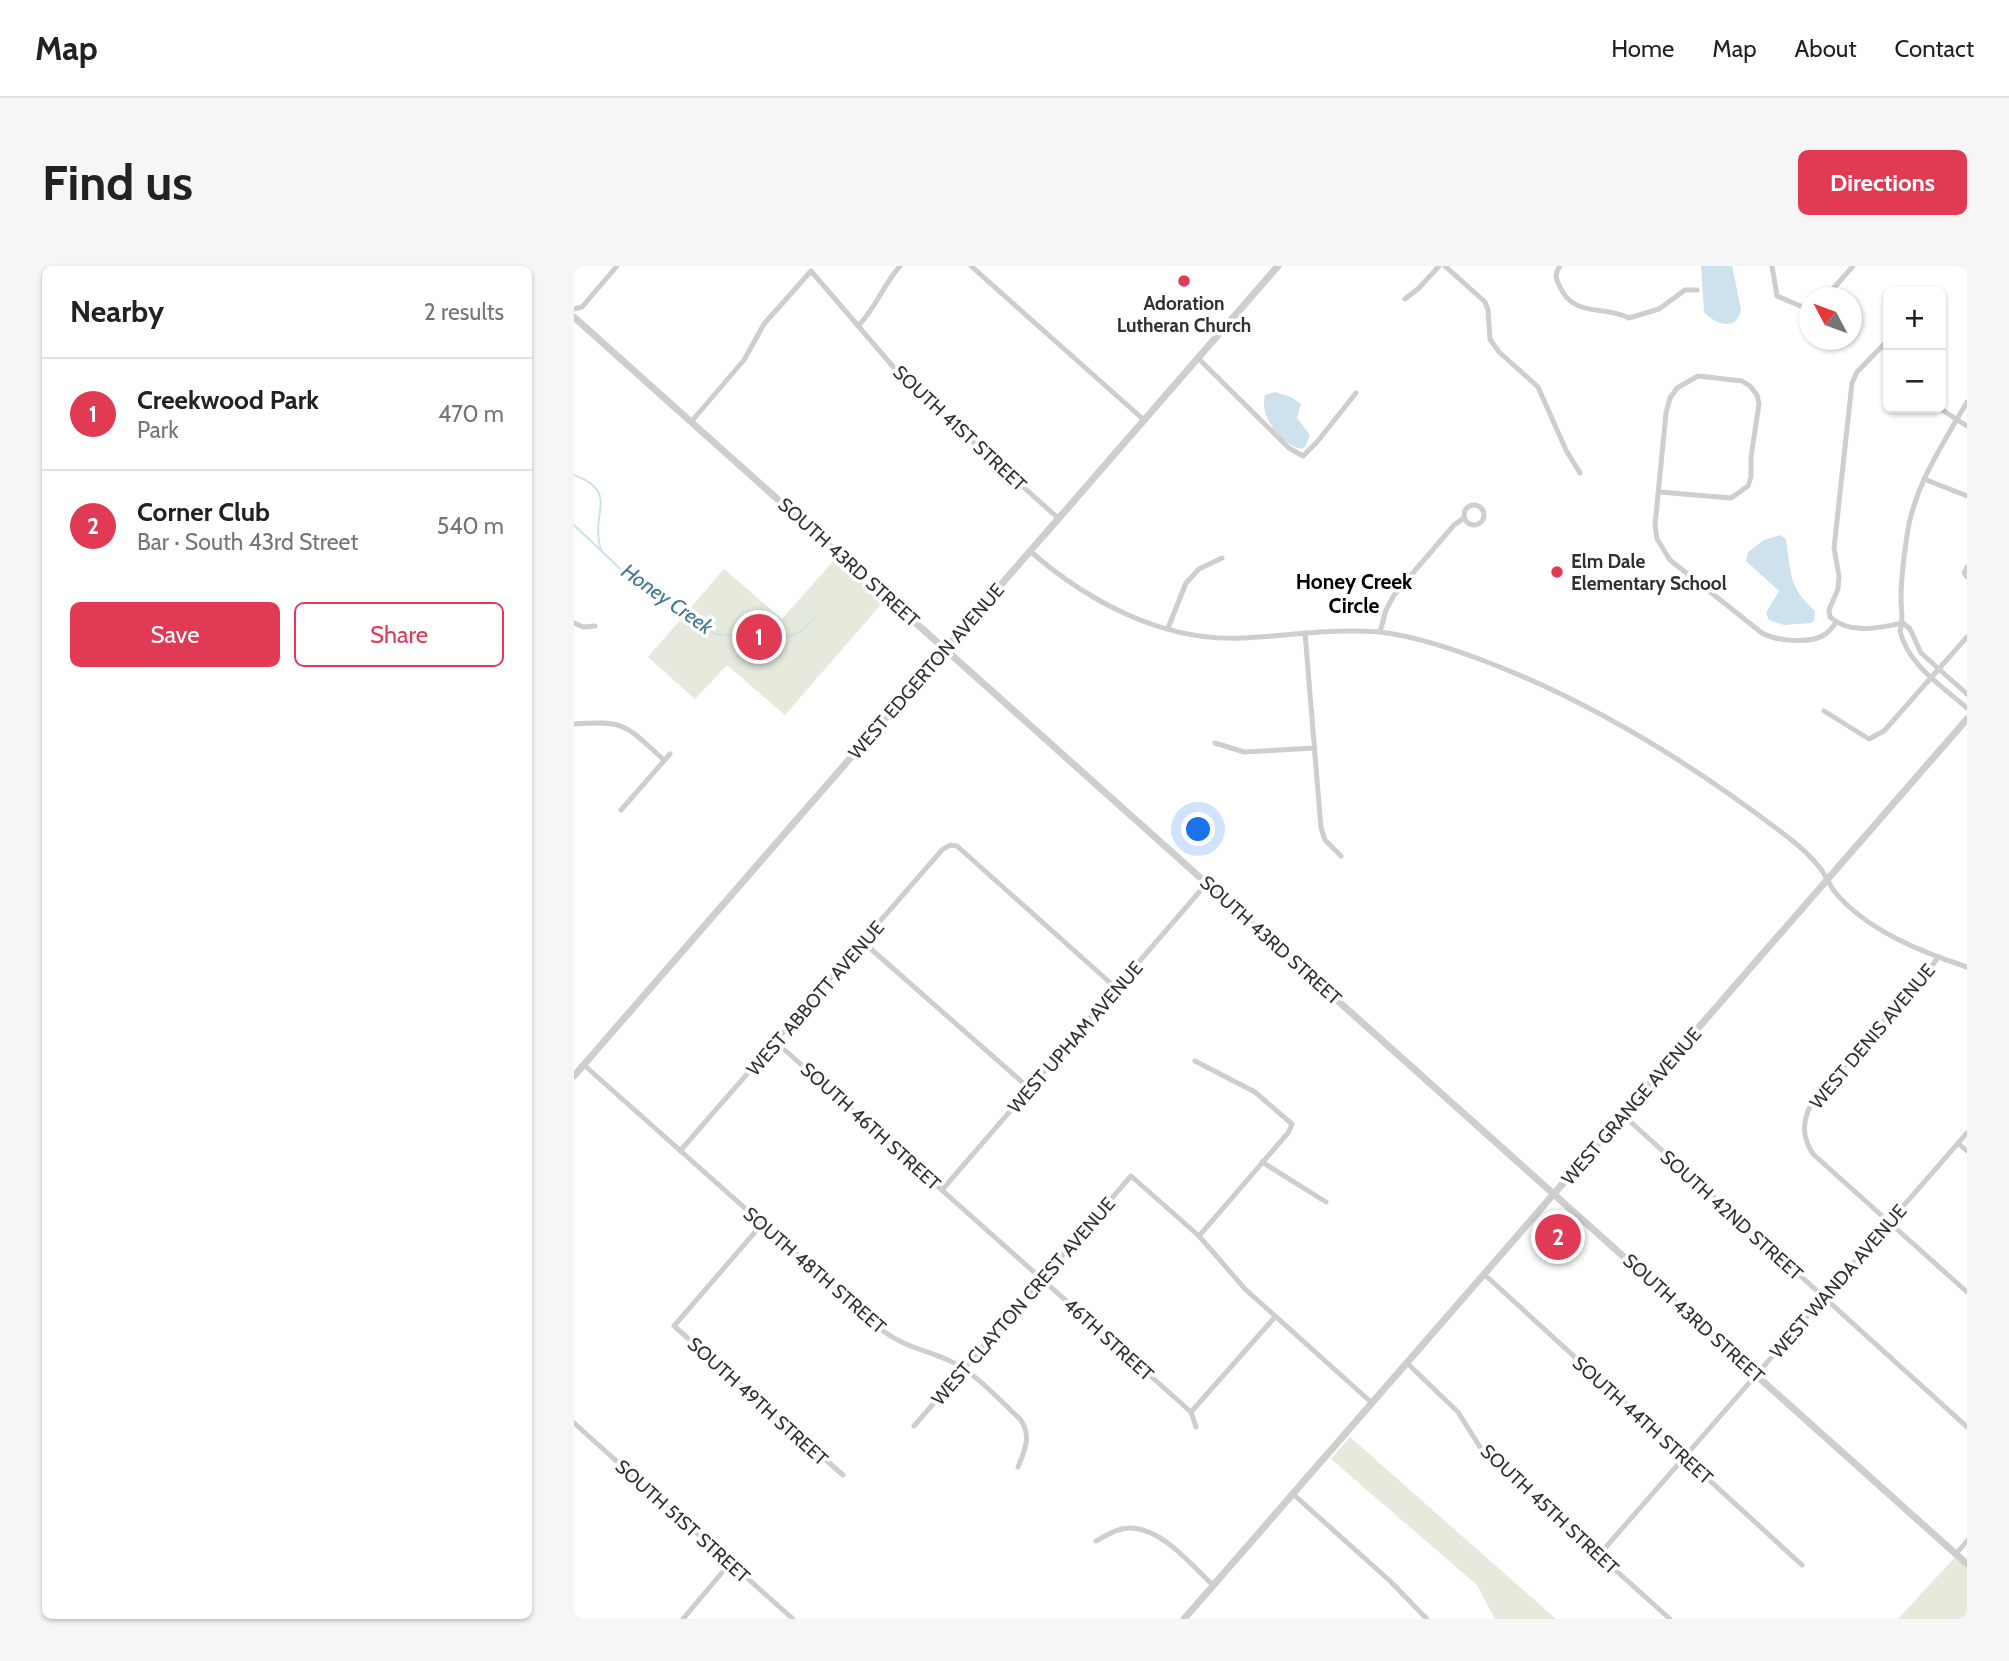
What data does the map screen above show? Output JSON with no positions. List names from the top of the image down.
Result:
{
  "streets": {
    "street": [
      "SOUTH 41ST STREET",
      "SOUTH 43RD STREET",
      "WEST EDGERTON AVENUE",
      "WEST ABBOTT AVENUE",
      "WEST DENIS AVENUE",
      "WEST UPHAM AVENUE",
      "WEST GRANGE AVENUE",
      "SOUTH 46TH STREET",
      "SOUTH 42ND STREET",
      "SOUTH 48TH STREET",
      "WEST WANDA AVENUE",
      "WEST CLAYTON CREST AVENUE",
      "46TH STREET",
      "SOUTH 49TH STREET",
      "SOUTH 44TH STREET",
      "SOUTH 45TH STREET",
      "SOUTH 51ST STREET"
    ]
  },
  "crossings": [
    ["SOUTH 41ST STREET", "SOUTH 43RD STREET"],
    ["SOUTH 41ST STREET", "WEST EDGERTON AVENUE"],
    ["SOUTH 43RD STREET", "WEST EDGERTON AVENUE"],
    ["SOUTH 43RD STREET", "WEST UPHAM AVENUE"],
    ["SOUTH 43RD STREET", "WEST GRANGE AVENUE"],
    ["SOUTH 43RD STREET", "WEST WANDA AVENUE"],
    ["WEST EDGERTON AVENUE", "SOUTH 48TH STREET"],
    ["WEST ABBOTT AVENUE", "WEST UPHAM AVENUE"],
    ["WEST ABBOTT AVENUE", "SOUTH 46TH STREET"],
    ["WEST ABBOTT AVENUE", "SOUTH 48TH STREET"],
    ["WEST DENIS AVENUE", "WEST WANDA AVENUE"],
    ["WEST UPHAM AVENUE", "SOUTH 46TH STREET"],
    ["WEST GRANGE AVENUE", "SOUTH 42ND STREET"],
    ["WEST GRANGE AVENUE", "SOUTH 44TH STREET"],
    ["WEST GRANGE AVENUE", "SOUTH 45TH STREET"],
    ["SOUTH 46TH STREET", "46TH STREET"],
    ["SOUTH 42ND STREET", "WEST WANDA AVENUE"],
    ["SOUTH 48TH STREET", "WEST CLAYTON CREST AVENUE"],
    ["SOUTH 48TH STREET", "SOUTH 49TH STREET"],
    ["WEST WANDA AVENUE", "SOUTH 44TH STREET"],
    ["WEST WANDA AVENUE", "SOUTH 45TH STREET"],
    ["WEST CLAYTON CREST AVENUE", "46TH STREET"]
  ],
  "districts": ["Honey Creek Circle"],
  "water": ["Honey Creek"],
  "places": ["Adoration Lutheran Church", "Elm Dale Elementary School"],
  "north": "top left",
  "page": {
    "header": "Map",
    "nav": [
      "Home",
      "Map",
      "About",
      "Contact"
    ],
    "buttons": [
      "Directions",
      ["Save", "Share"]
    ],
    "title": "Find us",
    "heading": ["Nearby", "2 results"],
    "map_buttons": ["+", "−"],
    "list": [
      {
        "mark": "1",
        "name": "Creekwood Park",
        "note": "Park",
        "value": "470 m"
      },
      {
        "mark": "2",
        "name": "Corner Club",
        "note": "Bar · South 43rd Street",
        "value": "540 m"
      }
    ],
    "pins": ["1", "2"]
  }
}
